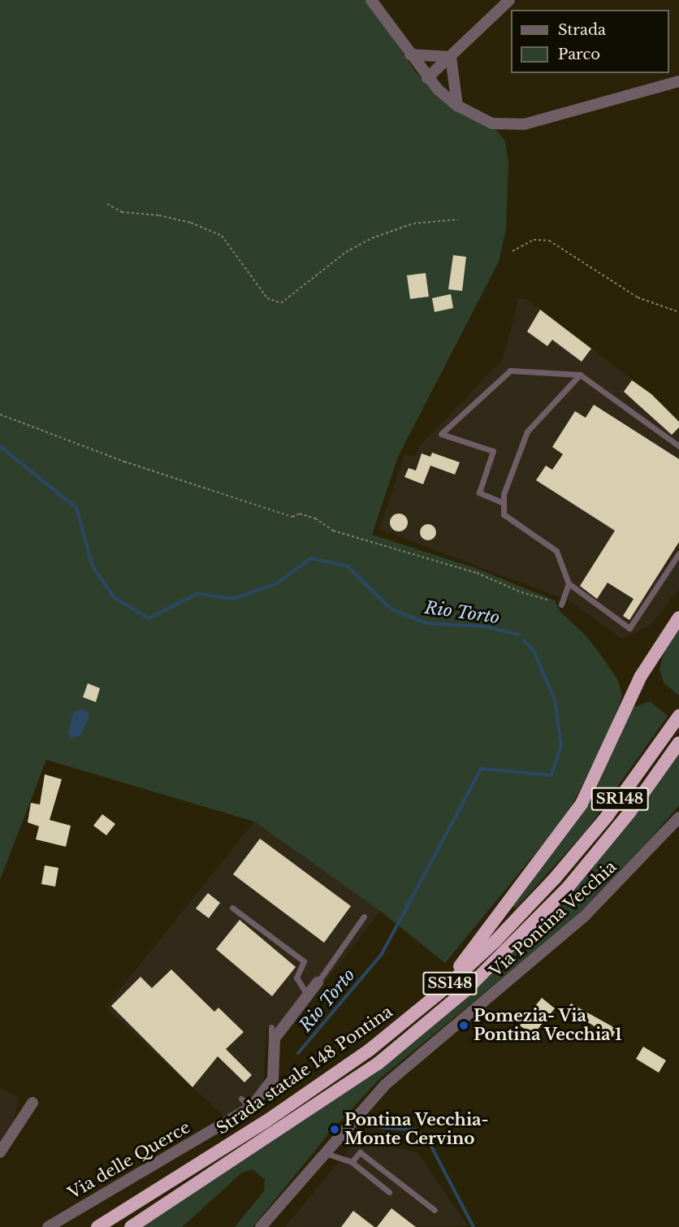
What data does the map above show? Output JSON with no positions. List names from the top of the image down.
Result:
{
  "streets": {
    "highway": ["SR148", "SS148", "Strada statale 148 Pontina"],
    "street": ["Via Pontina Vecchia", "Via delle Querce"]
  },
  "crossings": [
    ["SR148", "Strada statale 148 Pontina"]
  ],
  "water": ["Rio Torto"],
  "places": ["Pomezia- Via Pontina Vecchia 1", "Pontina Vecchia- Monte Cervino"],
  "legend": ["Strada", "Parco"]
}
